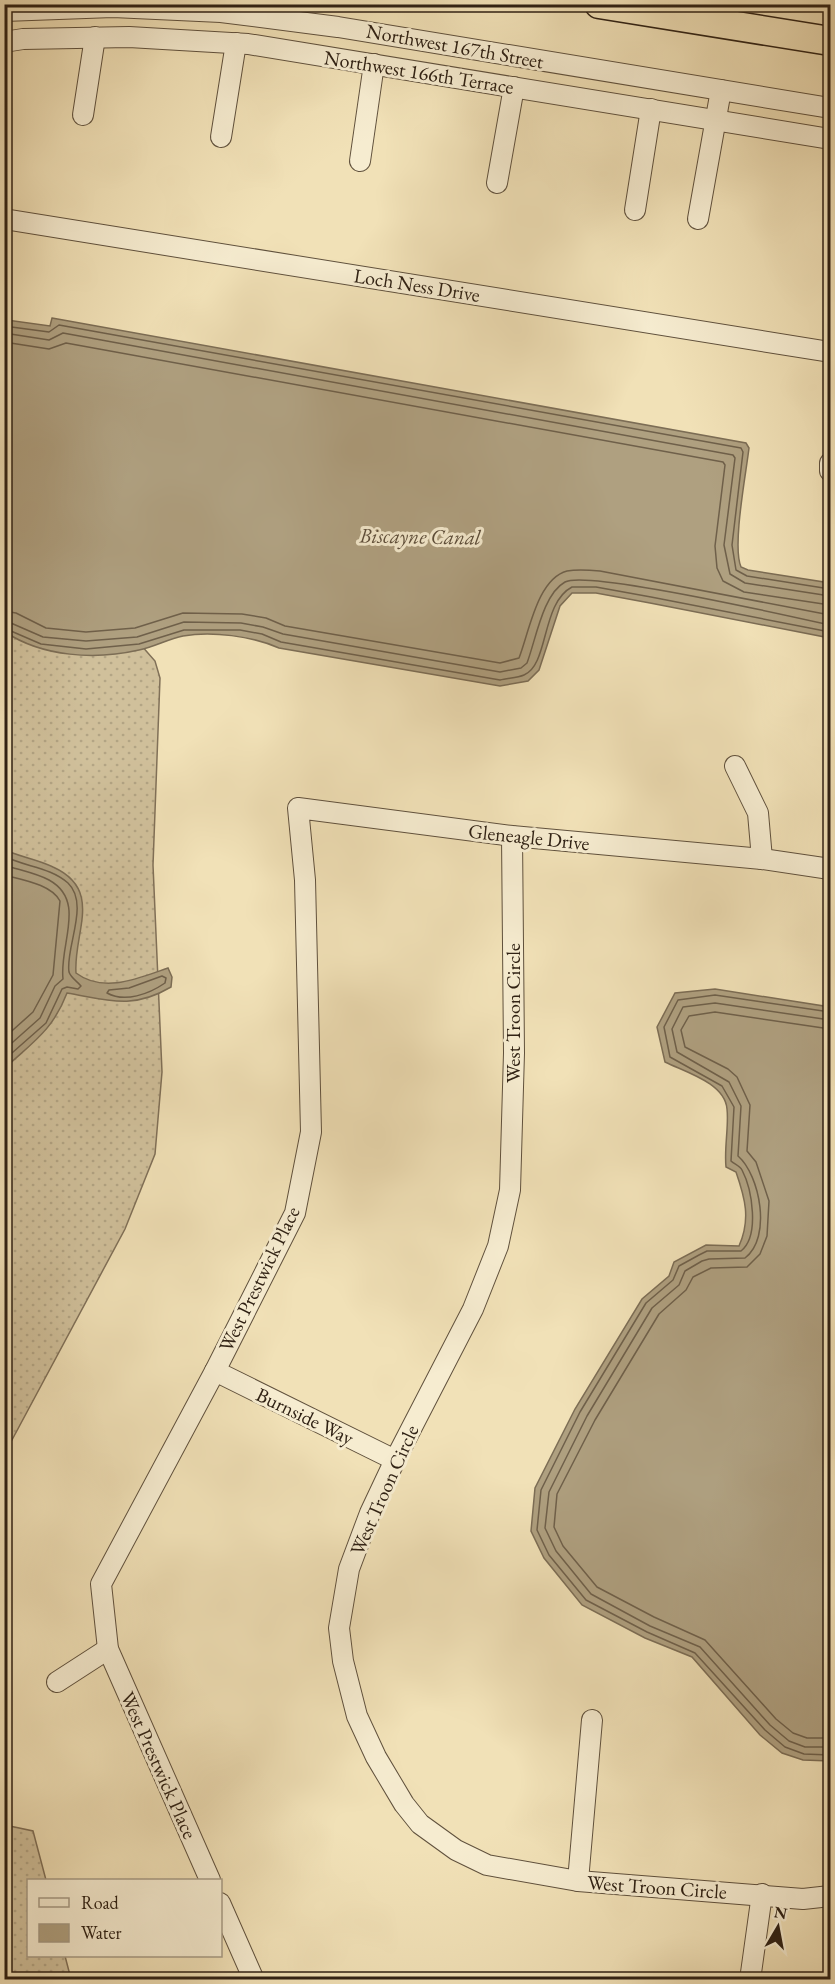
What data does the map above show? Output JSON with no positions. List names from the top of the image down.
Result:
{
  "streets": {
    "street": [
      "Northwest 167th Street",
      "Northwest 166th Terrace",
      "Loch Ness Drive",
      "Gleneagle Drive",
      "West Troon Circle",
      "West Prestwick Place",
      "Burnside Way"
    ]
  },
  "crossings": [
    ["Gleneagle Drive", "West Troon Circle"],
    ["Gleneagle Drive", "West Prestwick Place"],
    ["West Troon Circle", "Burnside Way"],
    ["West Prestwick Place", "Burnside Way"]
  ],
  "water": ["Biscayne Canal"],
  "legend": ["Road", "Water"],
  "north": "top"
}
